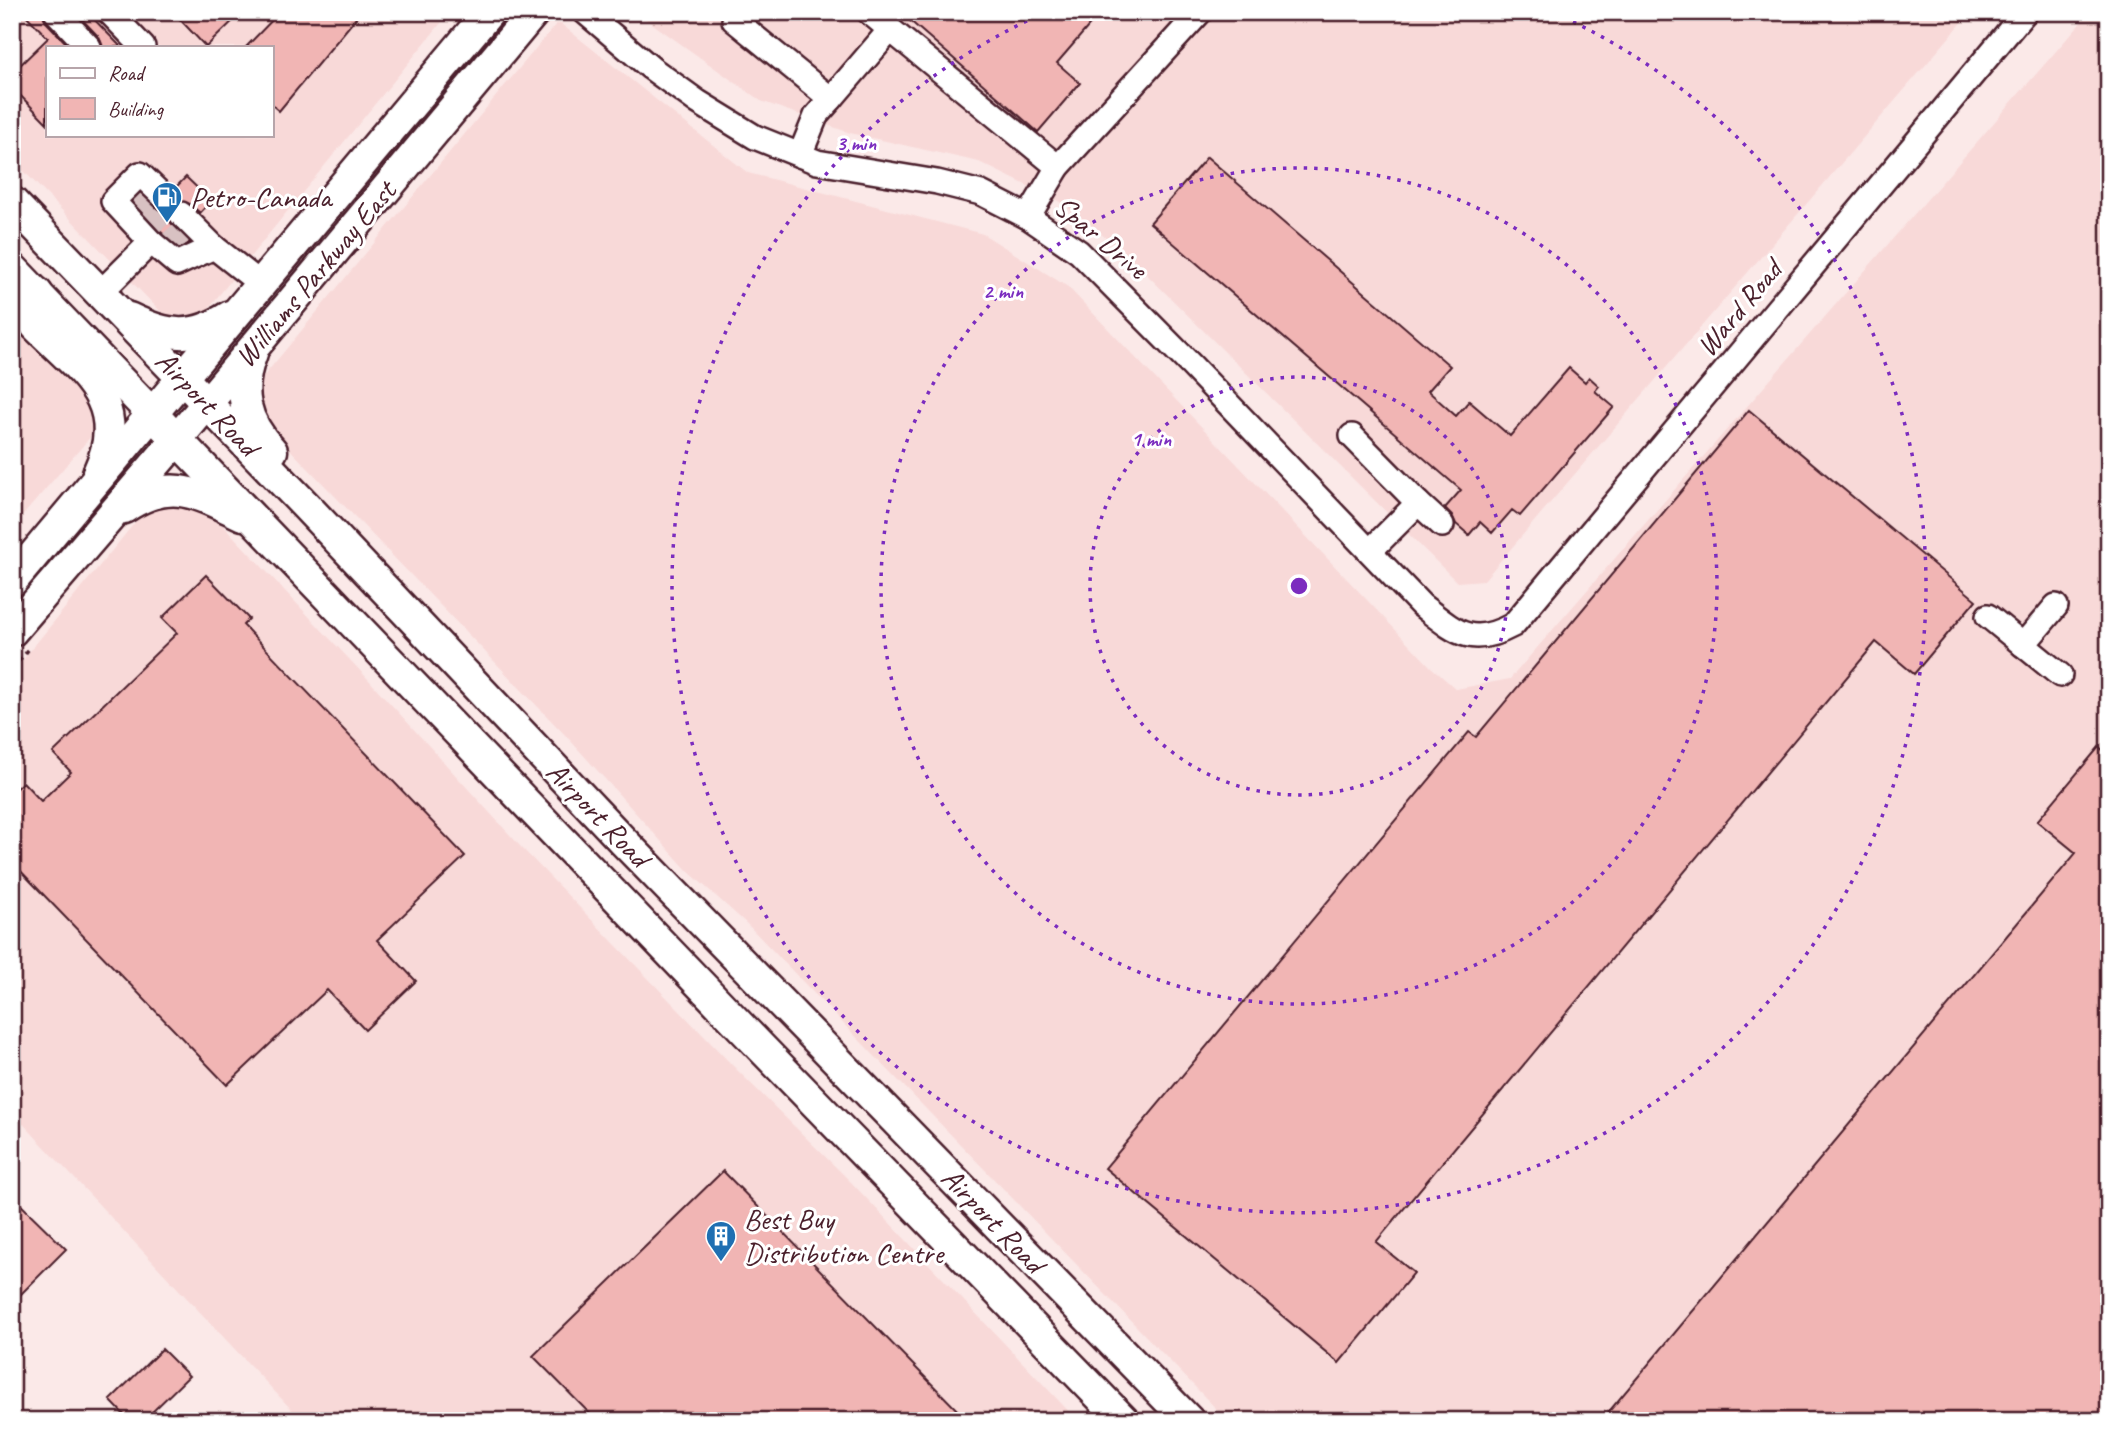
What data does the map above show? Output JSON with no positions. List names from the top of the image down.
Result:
{
  "streets": {
    "main road": ["Williams Parkway East", "Airport Road"],
    "street": ["Spar Drive", "Ward Road"]
  },
  "crossings": [
    ["Spar Drive", "Ward Road"],
    ["Williams Parkway East", "Airport Road"]
  ],
  "places": {
    "fuel station": ["Petro-Canada"],
    "building": ["Best Buy Distribution Centre"]
  },
  "legend": ["Road", "Building"],
  "rings": ["3 min", "2 min", "1 min"]
}
